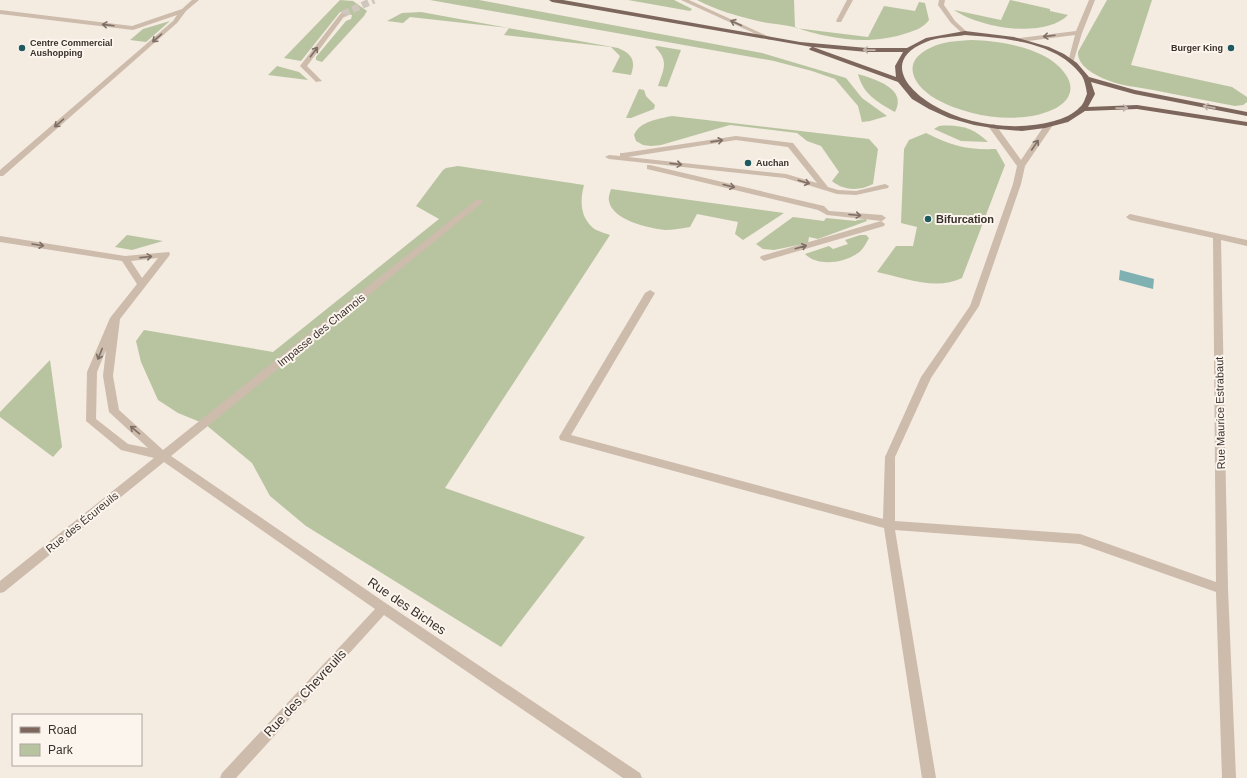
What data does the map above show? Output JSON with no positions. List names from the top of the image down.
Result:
{
  "streets": {
    "street": [
      "Impasse des Chamois",
      "Rue Maurice Estrabaut",
      "Rue des Écureuils",
      "Rue des Biches",
      "Rue des Chevreuils"
    ]
  },
  "crossings": [
    ["Impasse des Chamois", "Rue des Écureuils"],
    ["Impasse des Chamois", "Rue des Biches"],
    ["Rue des Écureuils", "Rue des Biches"],
    ["Rue des Biches", "Rue des Chevreuils"]
  ],
  "places": [
    "Centre Commercial Aushopping",
    "Burger King",
    "Auchan",
    "Bifurcation"
  ],
  "legend": ["Road", "Park"]
}
